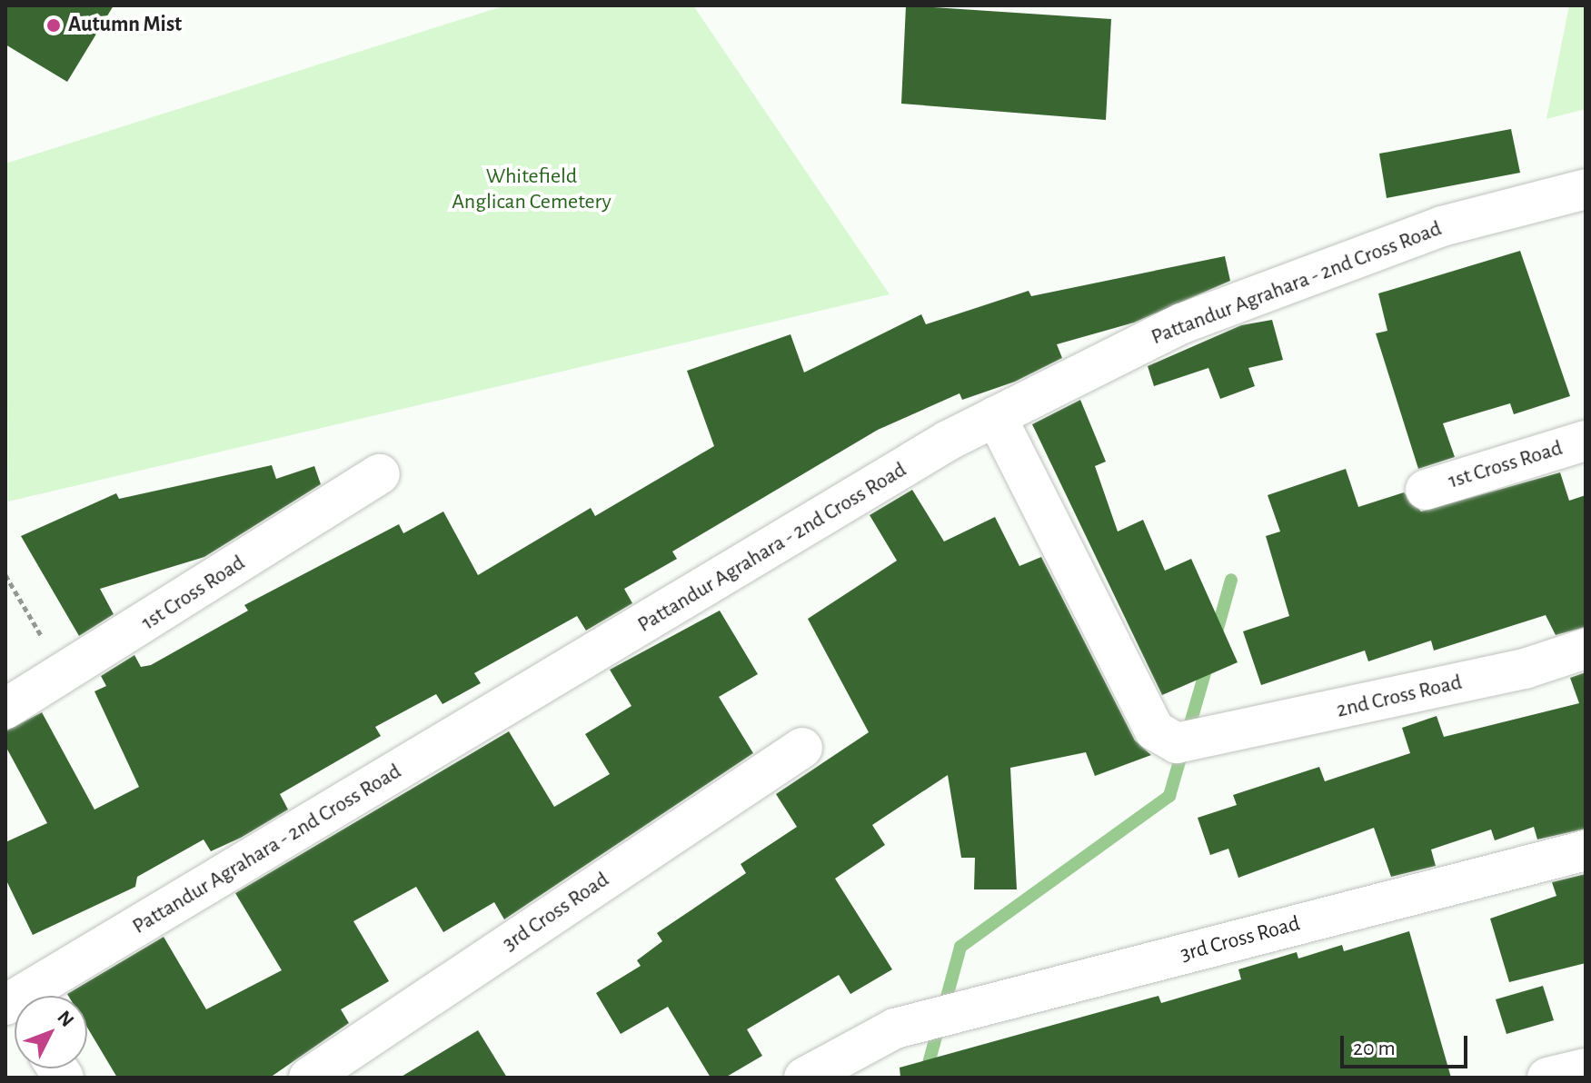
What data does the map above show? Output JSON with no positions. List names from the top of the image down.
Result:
{
  "streets": {
    "street": [
      "Pattandur Agrahara - 2nd Cross Road",
      "1st Cross Road",
      "2nd Cross Road",
      "3rd Cross Road"
    ]
  },
  "crossings": [
    ["Pattandur Agrahara - 2nd Cross Road", "2nd Cross Road"]
  ],
  "parks": ["Whitefield Anglican Cemetery"],
  "places": ["Autumn Mist"],
  "scale_bar": "20 m",
  "north": "top right"
}
